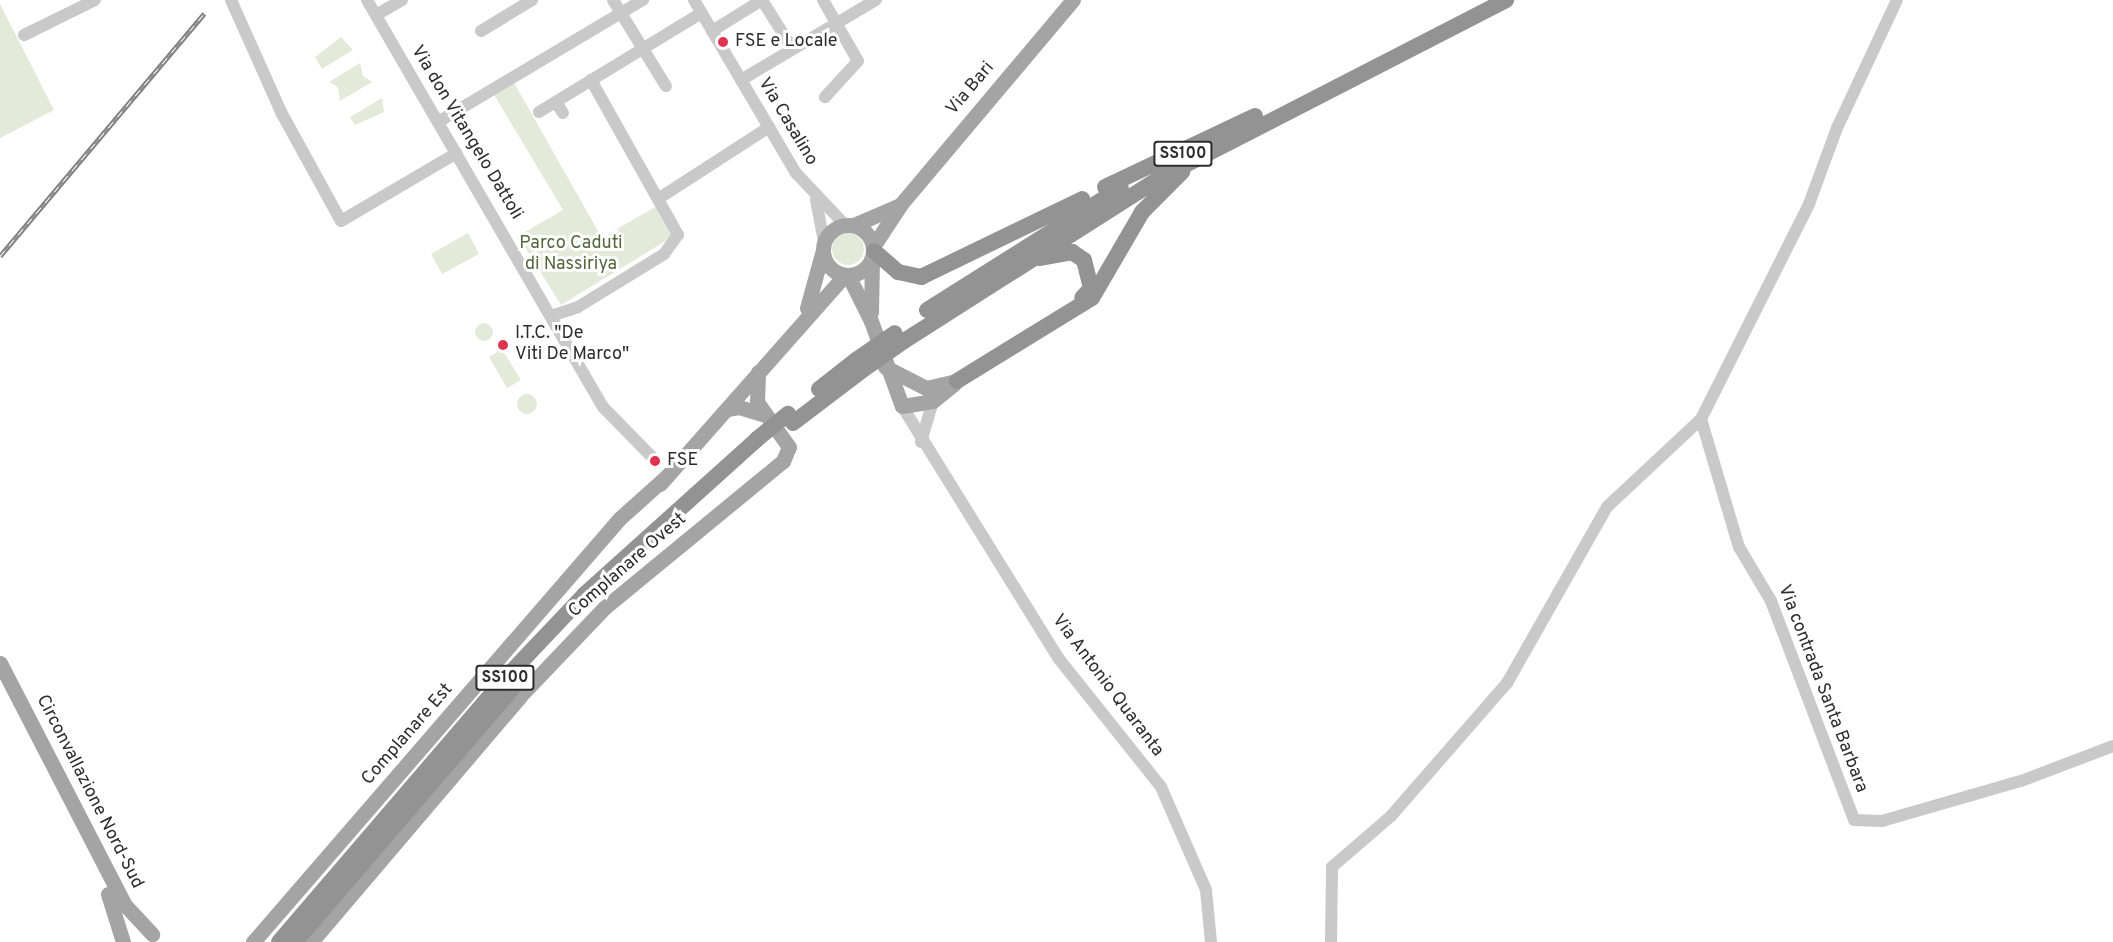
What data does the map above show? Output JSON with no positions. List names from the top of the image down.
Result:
{
  "streets": {
    "highway": ["SS100"],
    "main road": [
      "Via Bari",
      "Complanare Ovest",
      "Complanare Est",
      "Circonvallazione Nord-Sud"
    ],
    "street": [
      "Via Casalino",
      "Via don Vitangelo Dattoli",
      "Via Antonio Quaranta",
      "Via contrada Santa Barbara"
    ]
  },
  "crossings": [
    ["Via Bari", "Via Casalino"],
    ["Via Bari", "SS100"],
    ["Via Casalino", "SS100"]
  ],
  "parks": ["Parco Caduti di Nassiriya"],
  "places": ["FSE e Locale", "I.T.C. \"De Viti De Marco\"", "FSE"]
}
